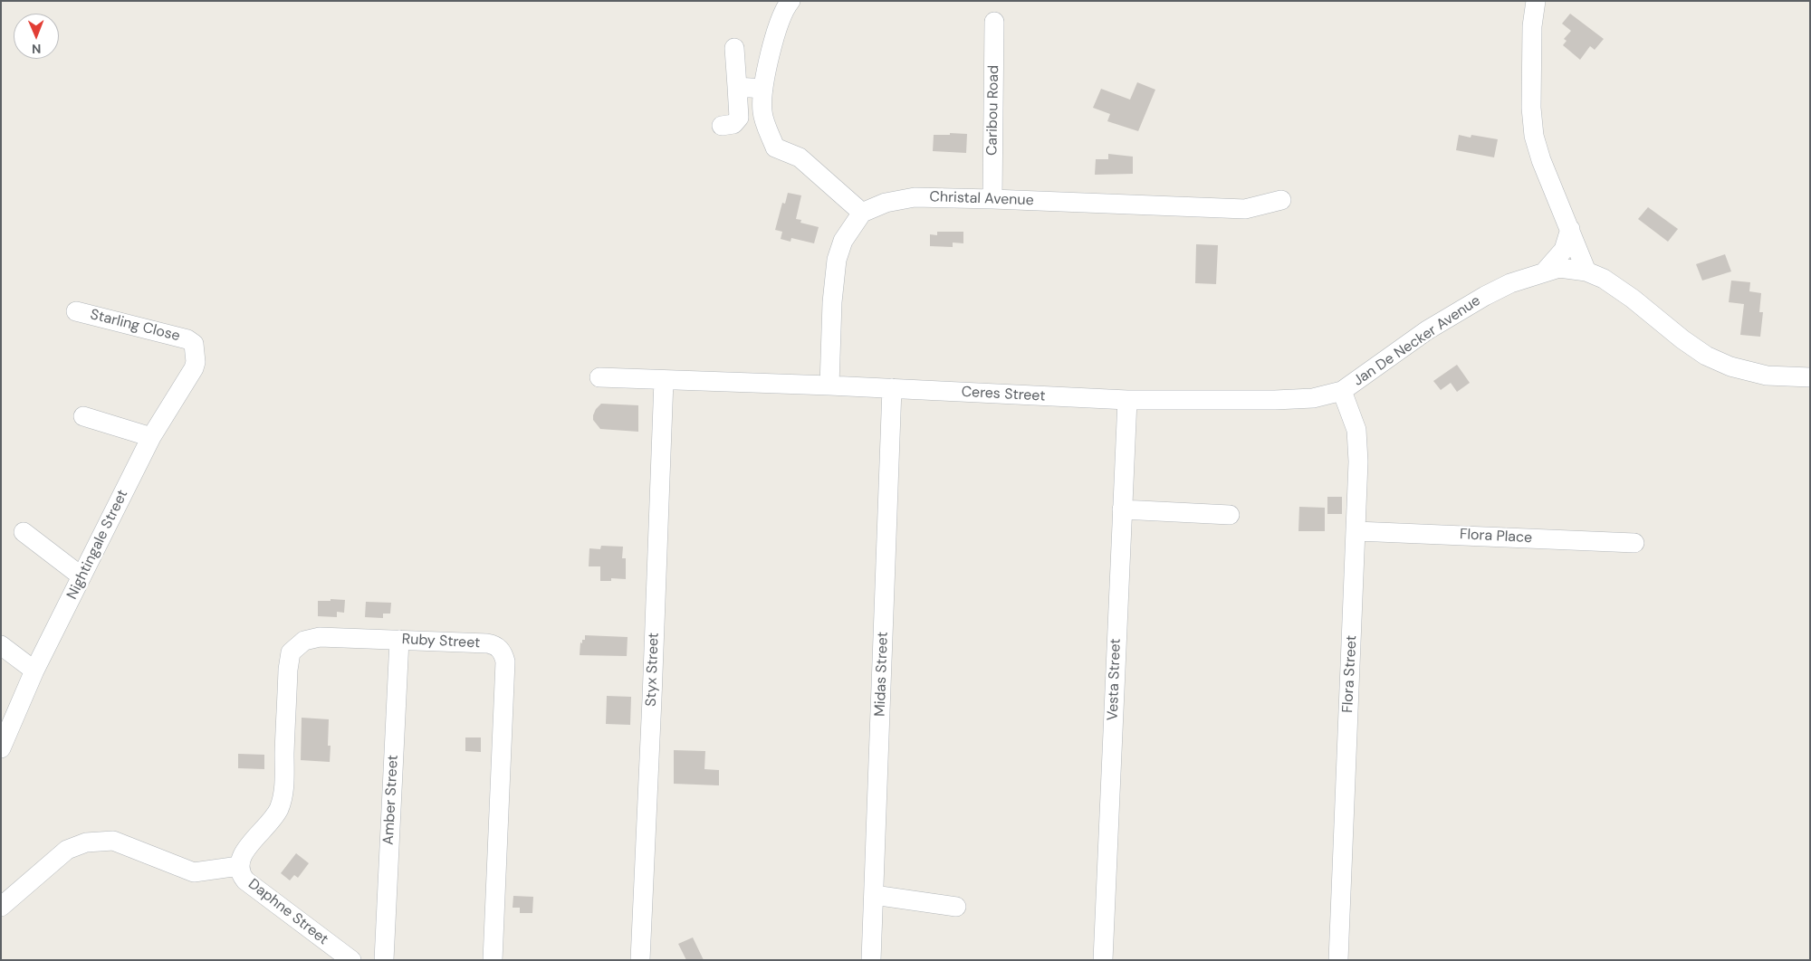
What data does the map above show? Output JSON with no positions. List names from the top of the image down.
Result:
{
  "streets": {
    "street": [
      "Caribou Road",
      "Christal Avenue",
      "Starling Close",
      "Jan De Necker Avenue",
      "Ceres Street",
      "Flora Place",
      "Nightingale Street",
      "Ruby Street",
      "Styx Street",
      "Midas Street",
      "Flora Street",
      "Vesta Street",
      "Amber Street",
      "Daphne Street"
    ]
  },
  "crossings": [
    ["Caribou Road", "Christal Avenue"],
    ["Starling Close", "Nightingale Street"],
    ["Jan De Necker Avenue", "Ceres Street"],
    ["Jan De Necker Avenue", "Flora Street"],
    ["Ceres Street", "Styx Street"],
    ["Ceres Street", "Midas Street"],
    ["Ceres Street", "Flora Street"],
    ["Ceres Street", "Vesta Street"],
    ["Flora Place", "Flora Street"],
    ["Ruby Street", "Amber Street"],
    ["Ruby Street", "Daphne Street"]
  ],
  "north": "bottom"
}
